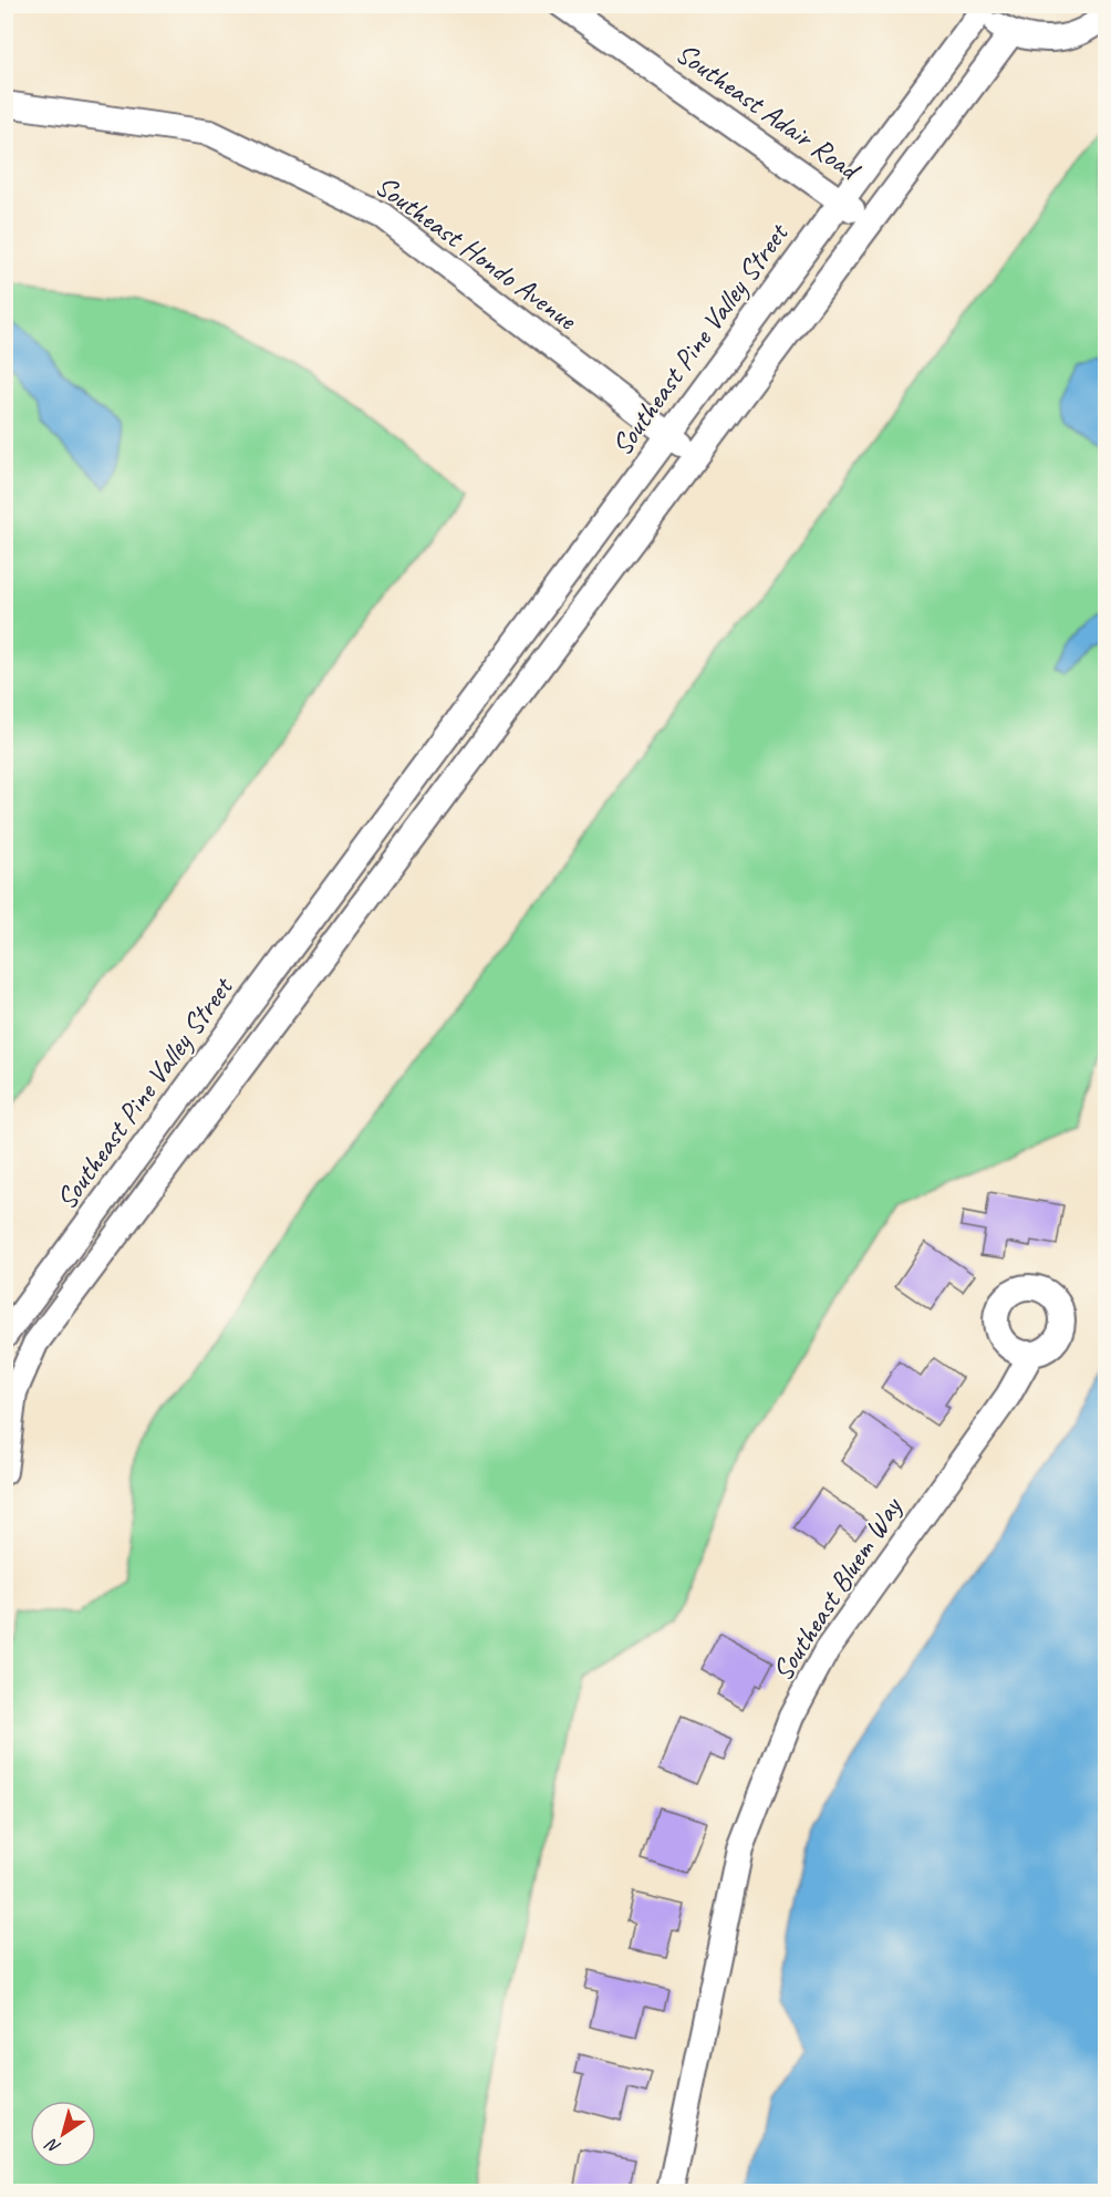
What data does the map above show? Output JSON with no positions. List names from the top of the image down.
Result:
{
  "streets": {
    "street": [
      "Southeast Adair Road",
      "Southeast Hondo Avenue",
      "Southeast Pine Valley Street",
      "Southeast Bluem Way"
    ]
  },
  "crossings": [
    ["Southeast Adair Road", "Southeast Pine Valley Street"],
    ["Southeast Hondo Avenue", "Southeast Pine Valley Street"]
  ],
  "north": "bottom left"
}
